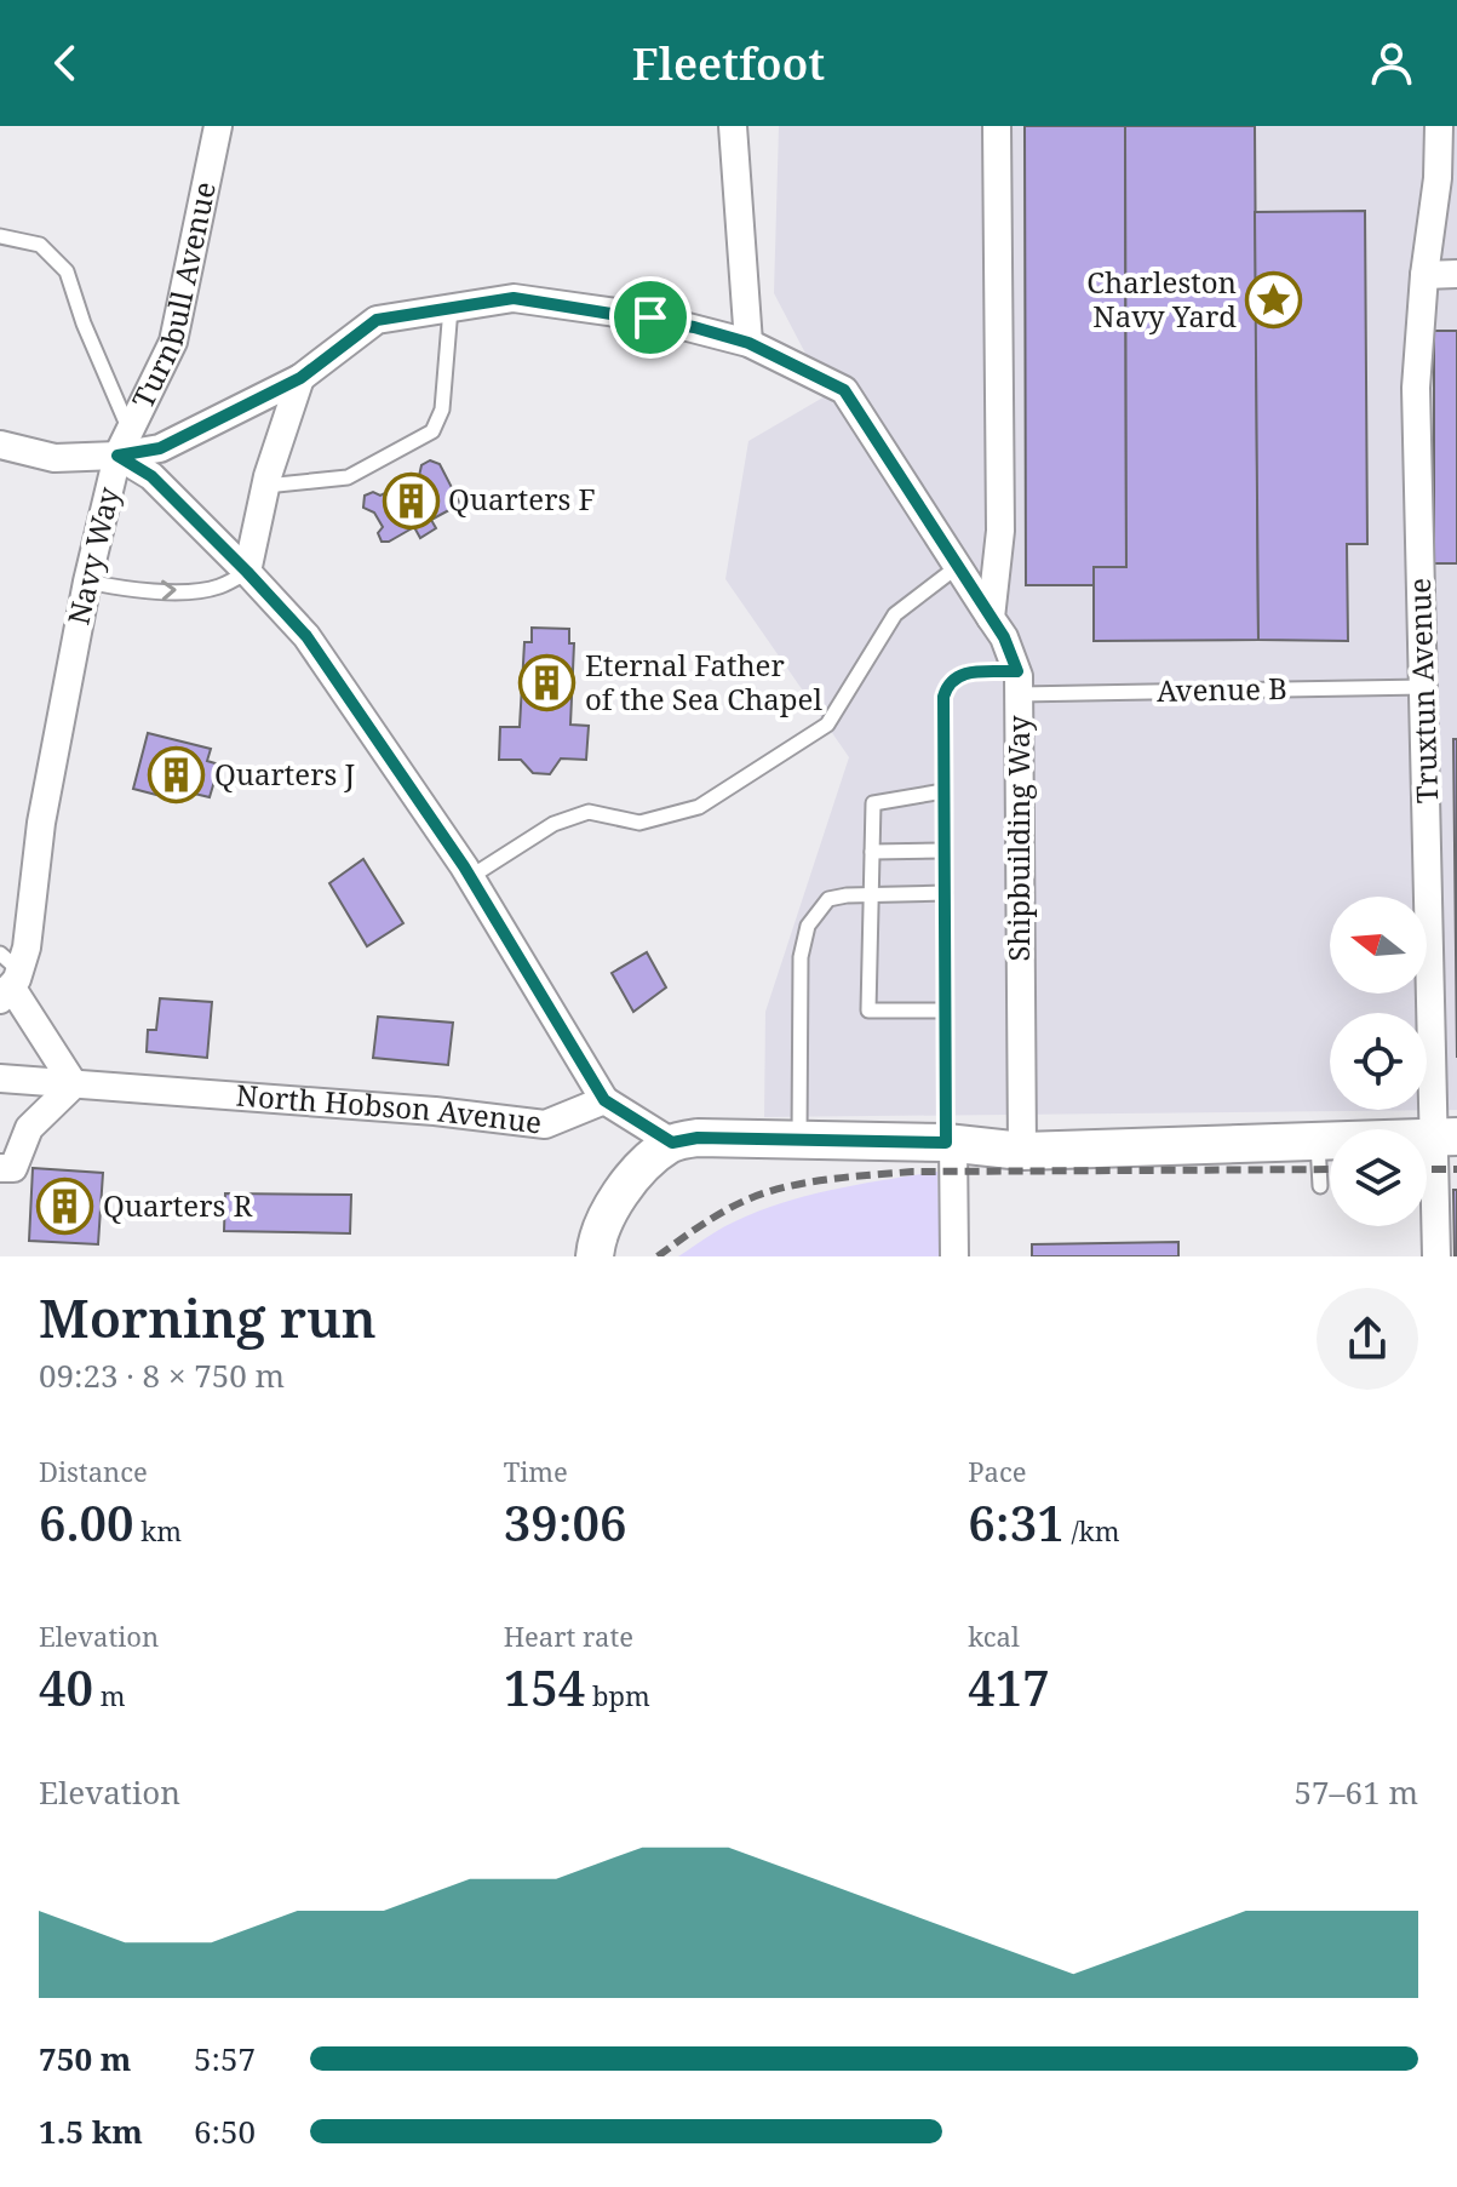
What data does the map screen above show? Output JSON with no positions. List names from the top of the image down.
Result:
{
  "streets": {
    "street": [
      "Turnbull Avenue",
      "Navy Way",
      "Truxtun Avenue",
      "Shipbuilding Way",
      "North Hobson Avenue"
    ],
    "lane": ["Avenue B"]
  },
  "crossings": [
    ["Turnbull Avenue", "Navy Way"],
    ["Navy Way", "Shipbuilding Way"],
    ["Avenue B", "Truxtun Avenue"],
    ["Avenue B", "Shipbuilding Way"]
  ],
  "places": {
    "place": ["Charleston Navy Yard"],
    "building": [
      "Quarters F",
      "Eternal Father of the Sea Chapel",
      "Quarters J",
      "Quarters R"
    ]
  },
  "north": "left",
  "page": {
    "header": "Fleetfoot",
    "heading": ["Morning run", "09:23 · 8 × 750 m"],
    "stats": [
      ["Distance", "6.00 km"],
      ["Time", "39:06"],
      ["Pace", "6:31 /km"],
      ["Elevation", "40 m"],
      ["Heart rate", "154 bpm"],
      ["kcal", "417"]
    ],
    "chart": ["Elevation", "57–61 m"],
    "list": [
      {
        "name": "750 m",
        "note": "5:57"
      },
      {
        "name": "1.5 km",
        "note": "6:50"
      }
    ]
  }
}
